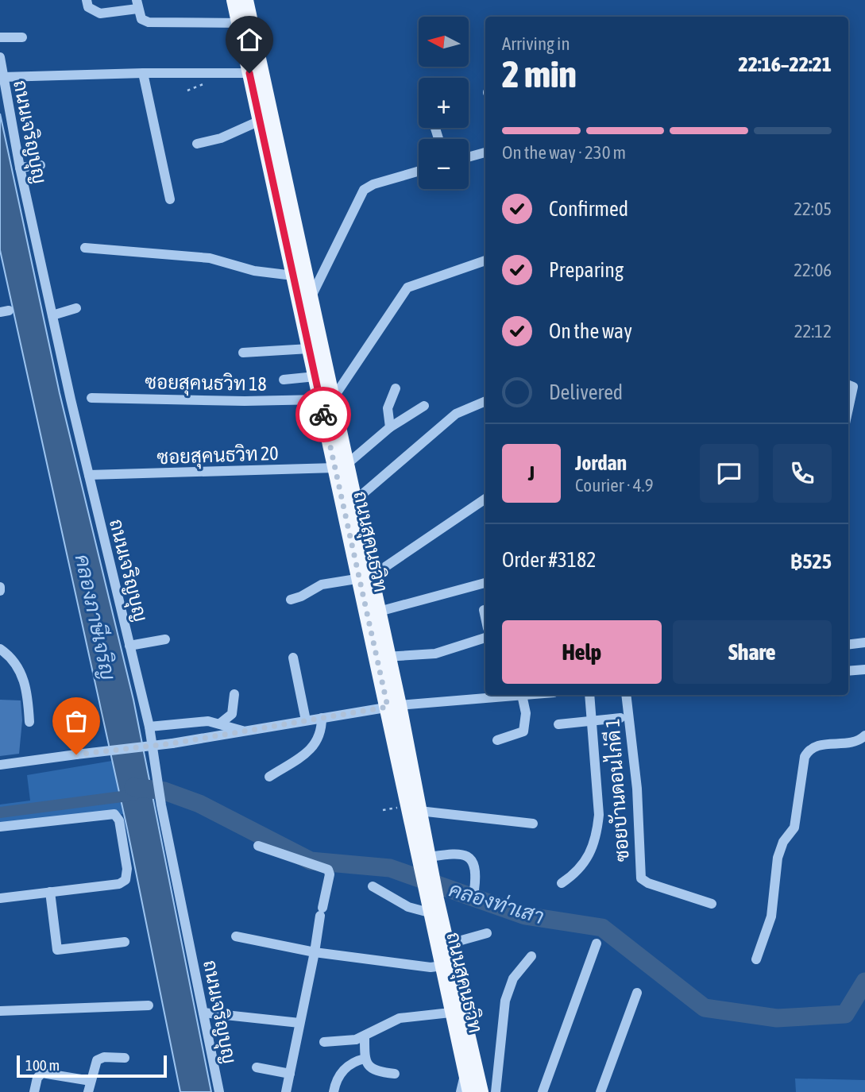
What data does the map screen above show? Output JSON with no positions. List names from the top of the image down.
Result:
{
  "streets": {
    "main road": ["ถนนสุคนธวิท"],
    "street": [
      "ถนนเจริญบุญ",
      "ซอยสุคนธวิท 18",
      "ซอยสุคนธวิท 20",
      "ซอยบัานดอนไก่ดี 1"
    ]
  },
  "crossings": [
    ["ถนนเจริญบุญ", "ซอยสุคนธวิท 20"],
    ["ซอยสุคนธวิท 18", "ถนนสุคนธวิท"],
    ["ซอยสุคนธวิท 20", "ถนนสุคนธวิท"]
  ],
  "water": ["คลองภาษีเจริญ", "คลองท่าเสา"],
  "scale_bar": "100 m",
  "north": "left",
  "page": {
    "map_buttons": ["+", "−"],
    "heading": ["2 min", "Arriving in", "22:16–22:21"],
    "panel": [
      "Jordan",
      "Courier · 4.9",
      "Order #3182",
      "฿525"
    ],
    "bar": "On the way · 230 m",
    "list": [
      ["Confirmed", "22:05"],
      ["Preparing", "22:06"],
      ["On the way", "22:12"],
      "Delivered"
    ],
    "round": "J",
    "buttons": ["Help", "Share"],
    "scale": "100 m"
  }
}
